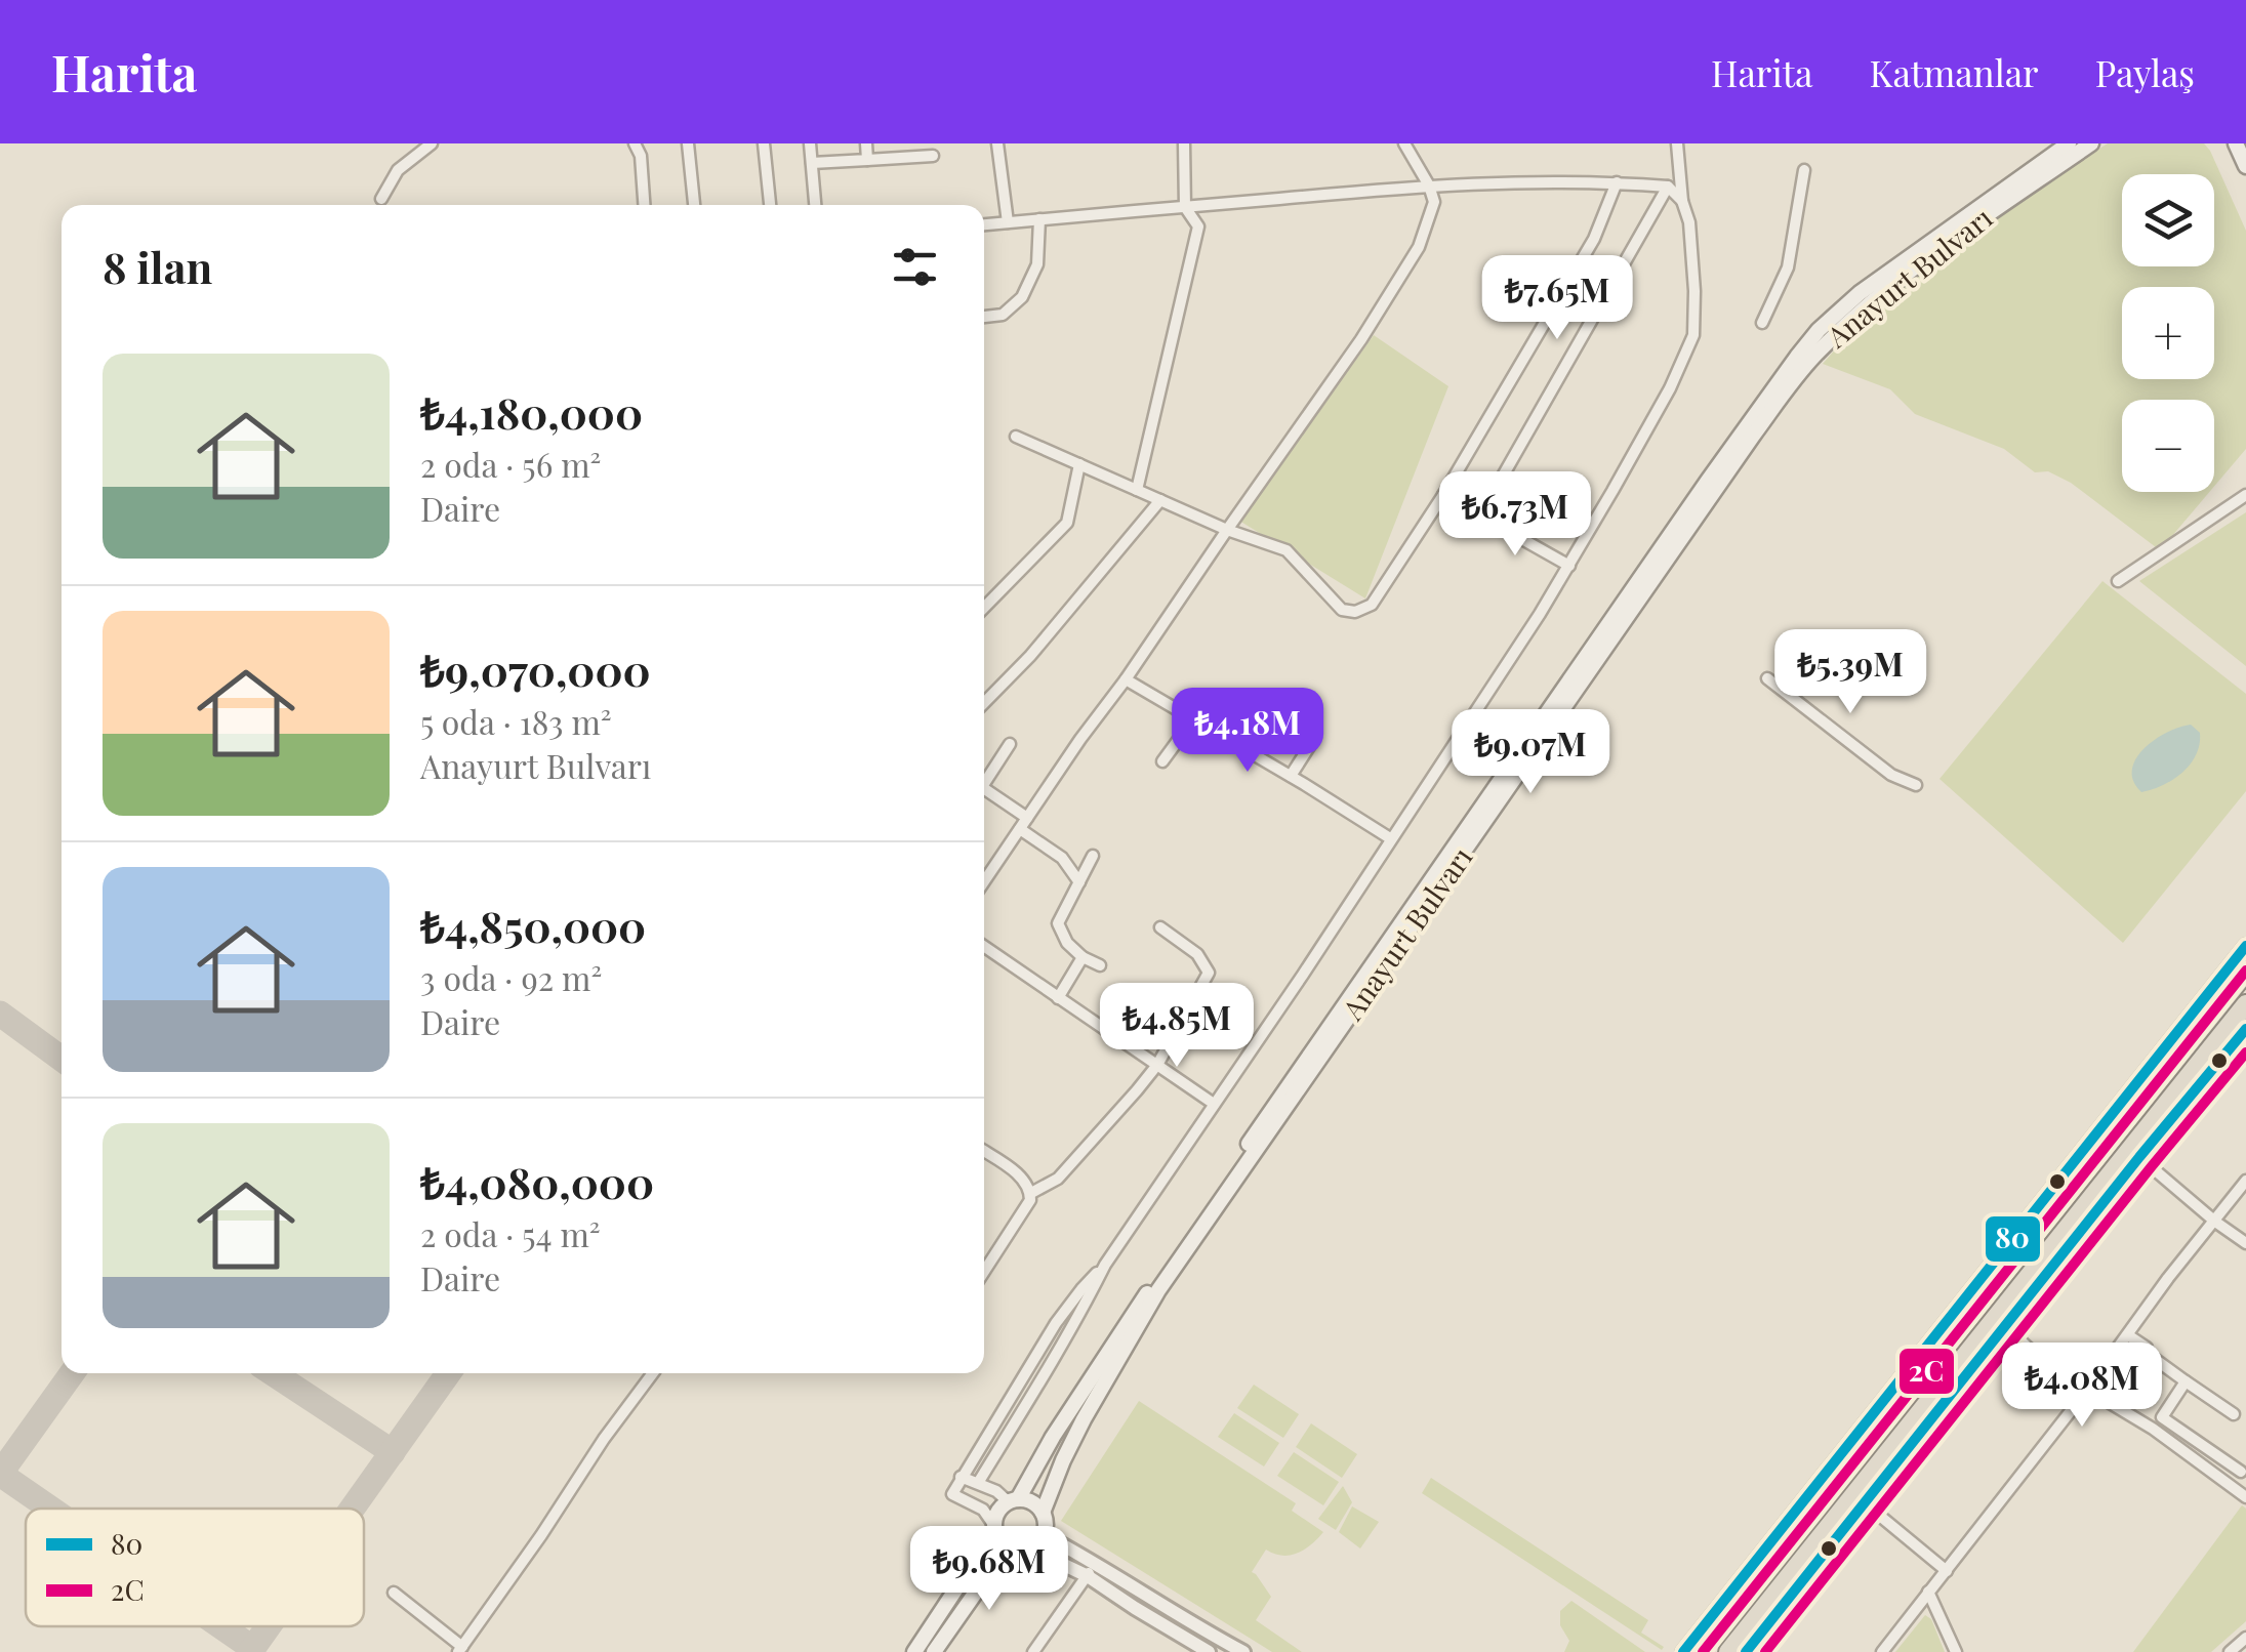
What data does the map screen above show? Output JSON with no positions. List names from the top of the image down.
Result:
{
  "streets": {
    "main road": ["Anayurt Bulvarı"]
  },
  "lines": ["transit line 80", "transit line 2C"],
  "legend": ["80", "2C"],
  "page": {
    "header": "Harita",
    "nav": ["Harita", "Katmanlar", "Paylaş"],
    "map_buttons": ["+", "−"],
    "heading": "8 ilan",
    "price": [
      "₺7.65M",
      "₺6.73M",
      "₺5.39M",
      "₺4.18M",
      "₺9.07M",
      "₺4.85M",
      "₺4.08M",
      "₺9.68M"
    ],
    "list": [
      {
        "name": "₺4,180,000",
        "note": "2 oda · 56 m² · Daire"
      },
      {
        "name": "₺9,070,000",
        "note": "5 oda · 183 m² · Anayurt Bulvarı"
      },
      {
        "name": "₺4,850,000",
        "note": "3 oda · 92 m² · Daire"
      },
      {
        "name": "₺4,080,000",
        "note": "2 oda · 54 m² · Daire"
      }
    ]
  }
}
